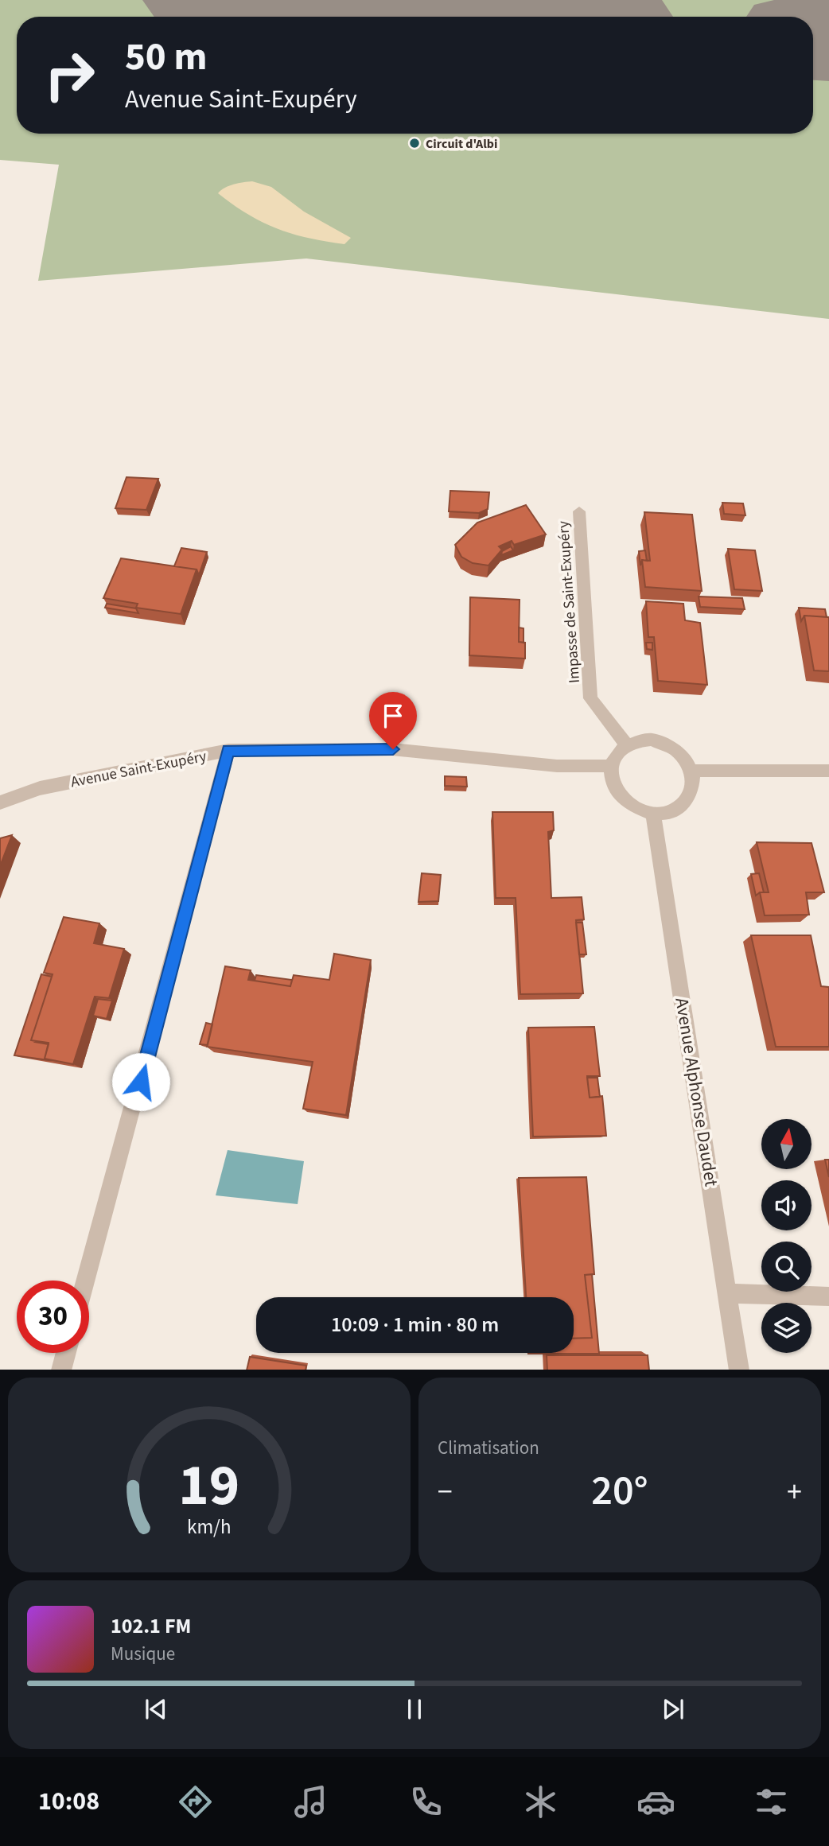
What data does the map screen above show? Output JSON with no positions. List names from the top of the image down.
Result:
{
  "streets": {
    "street": ["Impasse de Saint-Exupéry", "Avenue Saint-Exupéry", "Avenue Alphonse Daudet"]
  },
  "crossings": [
    ["Impasse de Saint-Exupéry", "Avenue Saint-Exupéry"],
    ["Impasse de Saint-Exupéry", "Avenue Alphonse Daudet"],
    ["Avenue Saint-Exupéry", "Avenue Alphonse Daudet"]
  ],
  "places": ["Circuit d'Albi"],
  "north": "top",
  "page": {
    "turn": ["50 m", "Avenue Saint-Exupéry"],
    "limit": "30",
    "trip": "10:09 · 1 min · 80 m",
    "tile": "Climatisation",
    "heat": ["−", "20°", "+"],
    "song": ["102.1 FM", "Musique"],
    "tabs": "10:08",
    "gauge": ["19", "km/h"]
  }
}
